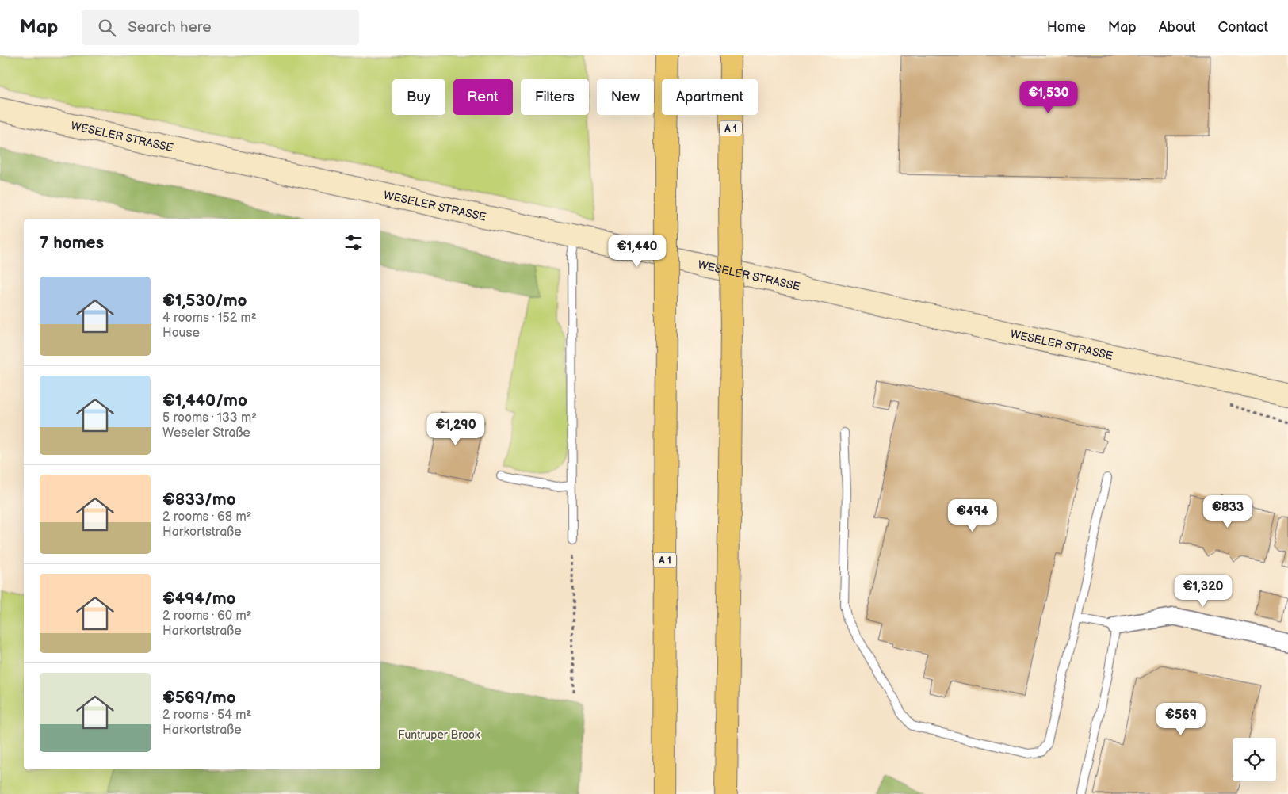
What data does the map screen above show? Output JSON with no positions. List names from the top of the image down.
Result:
{
  "streets": {
    "highway": ["A 1"],
    "main road": ["WESELER STRASSE"]
  },
  "parks": ["Funtruper Brook"],
  "page": {
    "header": "Map",
    "search": "Search here",
    "nav": [
      "Home",
      "Map",
      "About",
      "Contact"
    ],
    "chip": [
      "Buy",
      "Rent",
      "Filters",
      "New",
      "Apartment"
    ],
    "price": [
      "€1,530",
      "€1,440",
      "€1,290",
      "€833",
      "€494",
      "€1,320",
      "€569"
    ],
    "heading": "7 homes",
    "list": [
      {
        "name": "€1,530/mo",
        "note": "4 rooms · 152 m² · House"
      },
      {
        "name": "€1,440/mo",
        "note": "5 rooms · 133 m² · Weseler Straße"
      },
      {
        "name": "€833/mo",
        "note": "2 rooms · 68 m² · Harkortstraße"
      },
      {
        "name": "€494/mo",
        "note": "2 rooms · 60 m² · Harkortstraße"
      },
      {
        "name": "€569/mo",
        "note": "2 rooms · 54 m² · Harkortstraße"
      }
    ]
  }
}
